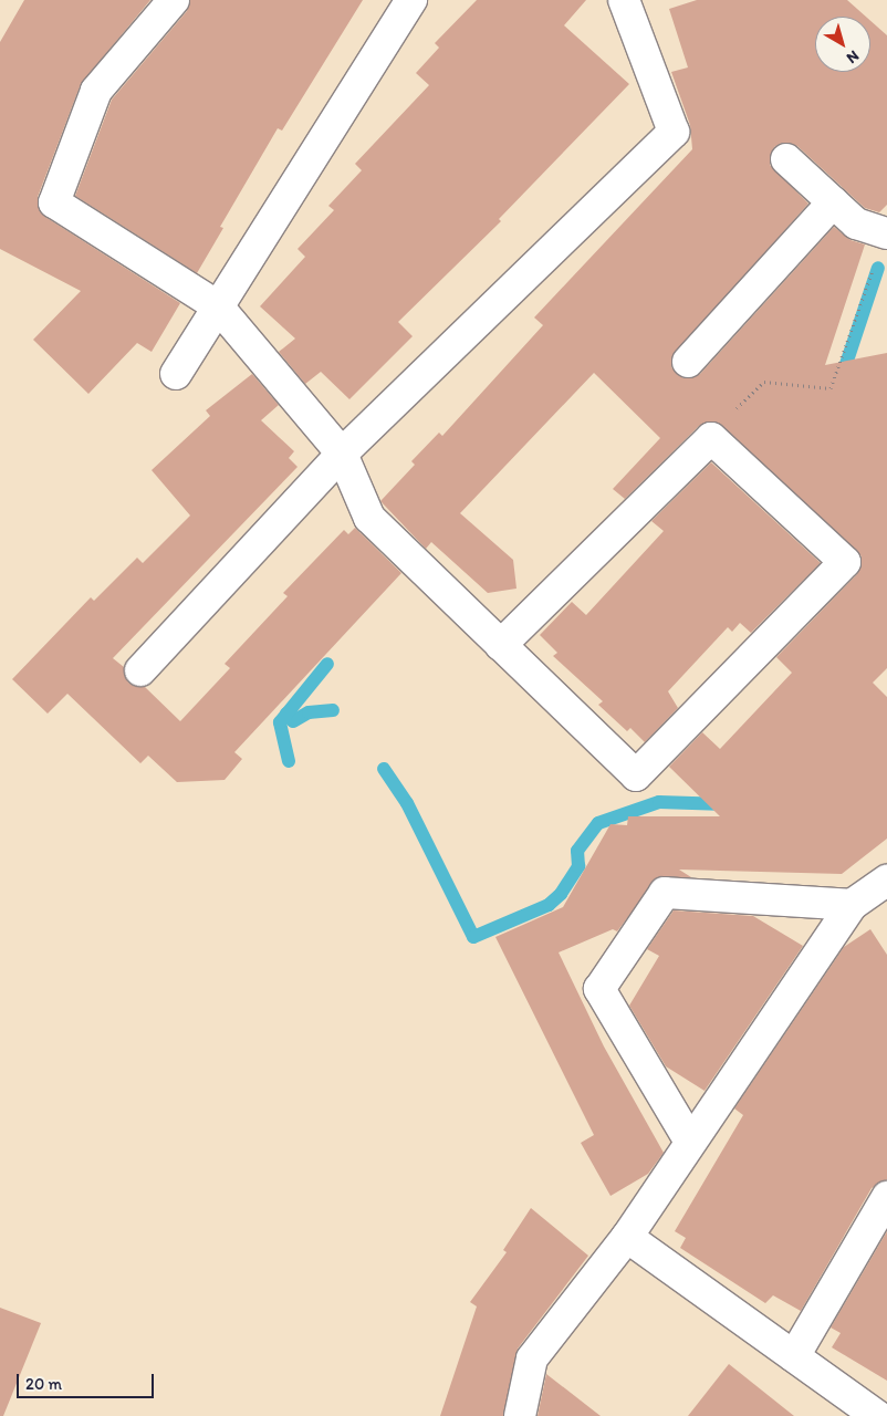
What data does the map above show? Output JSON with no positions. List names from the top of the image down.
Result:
{
  "scale_bar": "20 m",
  "north": "bottom right"
}
